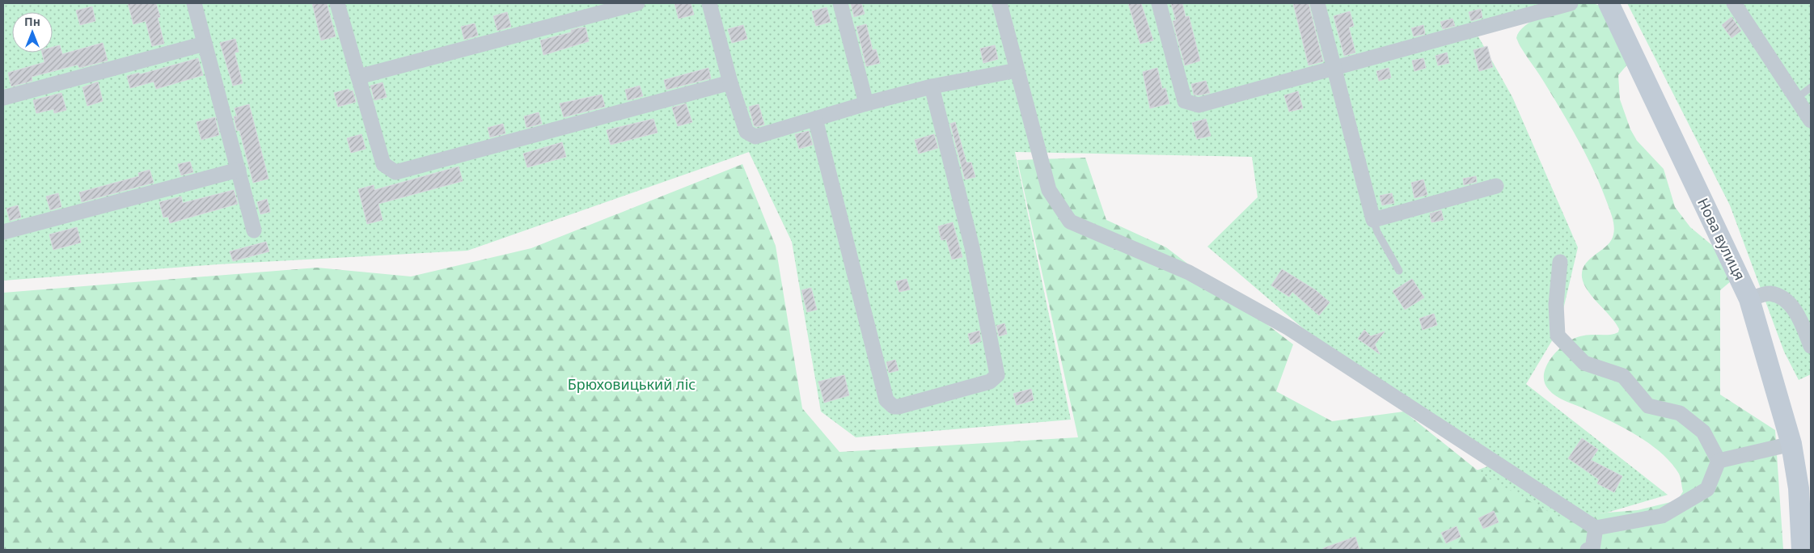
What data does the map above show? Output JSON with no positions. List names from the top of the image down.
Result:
{
  "streets": {
    "street": ["Нова вулиця"]
  },
  "parks": ["Брюховицький ліс"],
  "north": "top"
}
